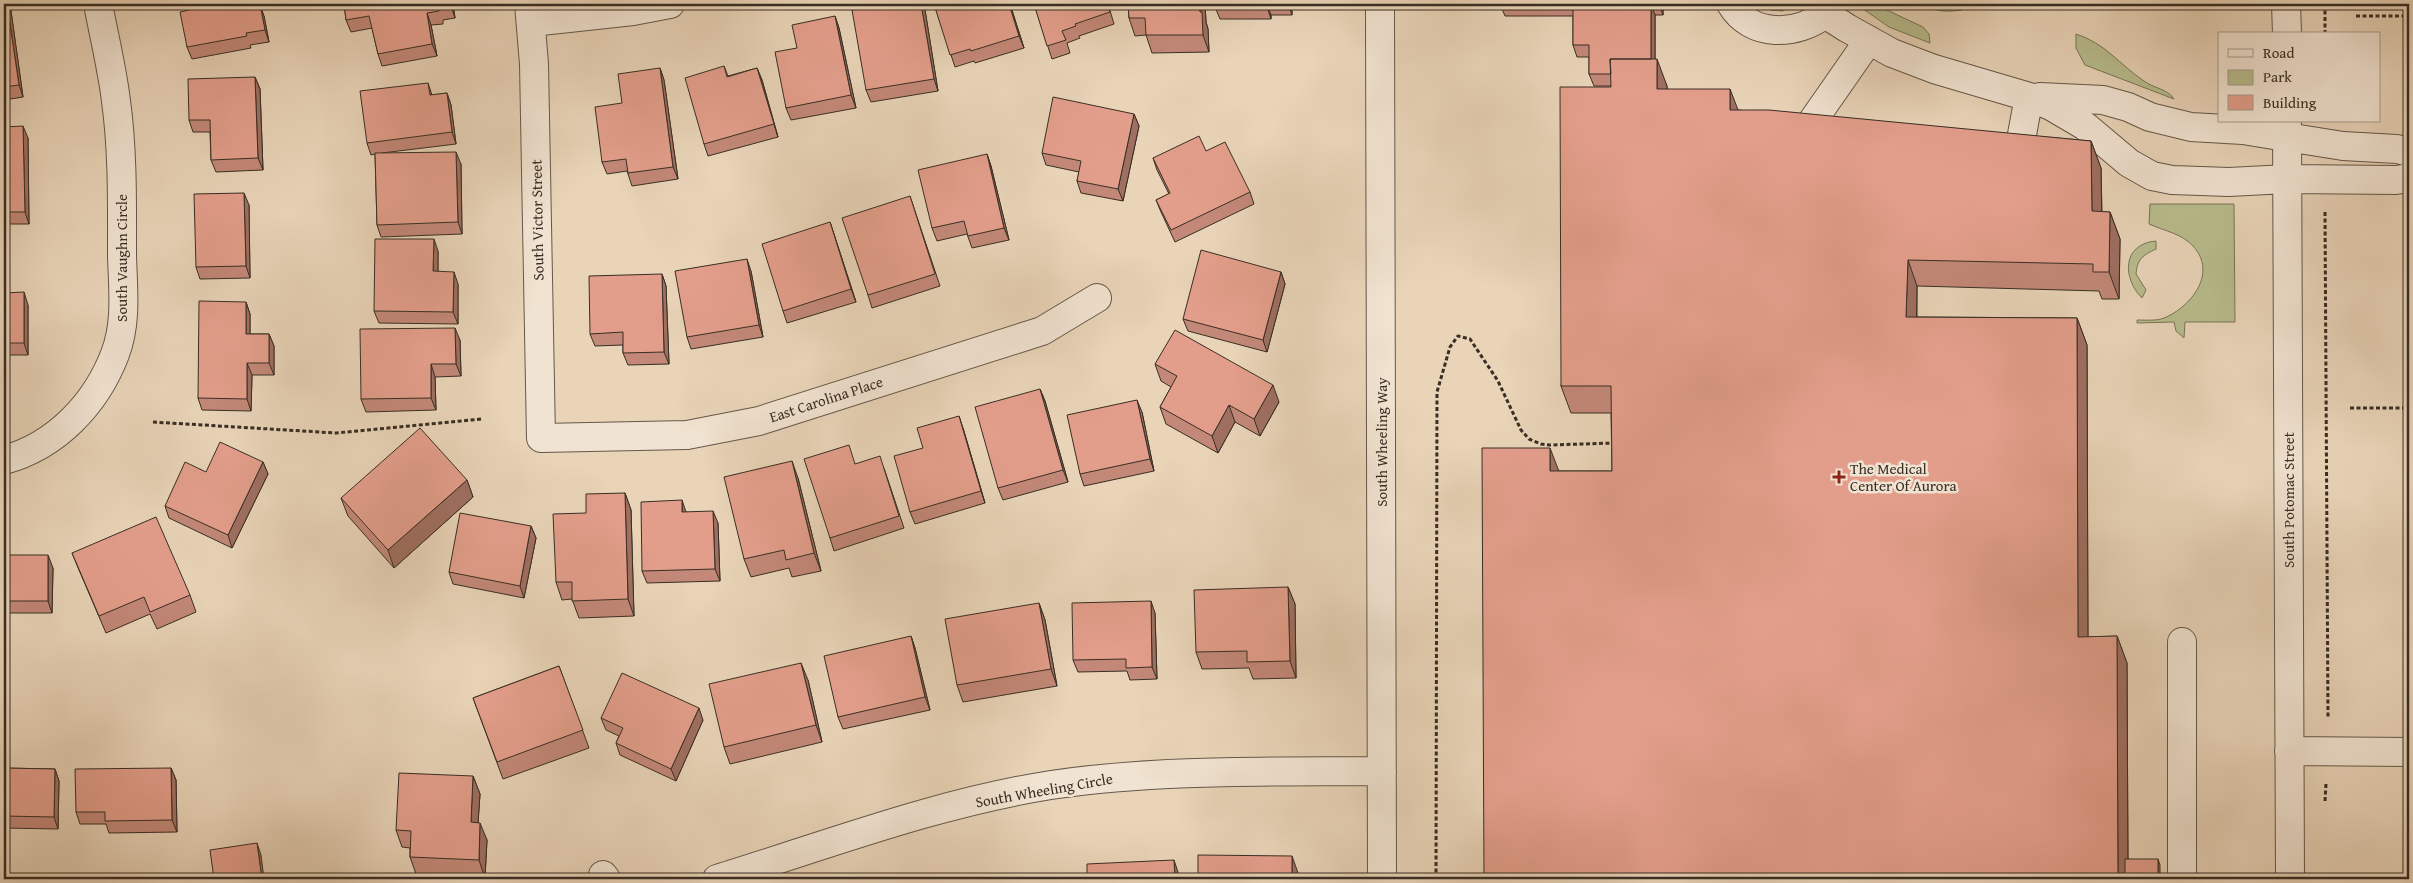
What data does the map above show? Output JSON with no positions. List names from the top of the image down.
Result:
{
  "streets": {
    "street": [
      "South Victor Street",
      "South Vaughn Circle",
      "East Carolina Place",
      "South Wheeling Way",
      "South Potomac Street",
      "South Wheeling Circle"
    ]
  },
  "crossings": [
    ["South Victor Street", "East Carolina Place"],
    ["South Wheeling Way", "South Wheeling Circle"]
  ],
  "places": {
    "health": ["The Medical Center Of Aurora"]
  },
  "legend": ["Road", "Park", "Building"]
}
